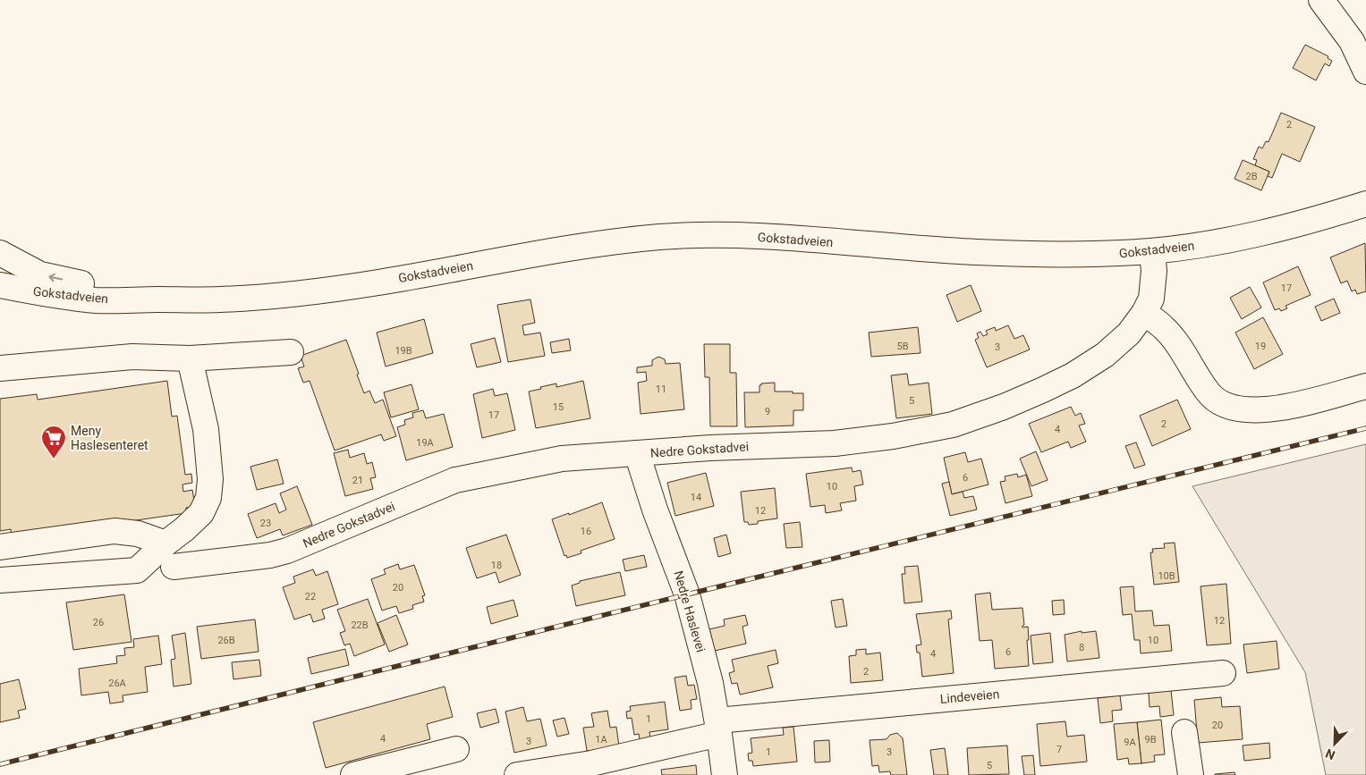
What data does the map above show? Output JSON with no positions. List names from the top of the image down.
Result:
{
  "streets": {
    "street": [
      "Gokstadveien",
      "Nedre Gokstadvei",
      "Nedre Haslevei",
      "Lindeveien"
    ]
  },
  "crossings": [
    ["Gokstadveien", "Nedre Gokstadvei"],
    ["Nedre Gokstadvei", "Nedre Haslevei"],
    ["Nedre Haslevei", "Lindeveien"]
  ],
  "places": {
    "supermarket": ["Meny Haslesenteret"]
  },
  "house_numbers": [
    "2",
    "2B",
    "17",
    "5B",
    "19",
    "3",
    "19B",
    "11",
    "5",
    "15",
    "9",
    "17",
    "2",
    "4",
    "19A",
    "6",
    "21",
    "10",
    "14",
    "12",
    "23",
    "16",
    "18",
    "10B",
    "20",
    "22",
    "12",
    "26",
    "22B",
    "26B",
    "10",
    "8",
    "6",
    "4",
    "2",
    "26A",
    "1",
    "20",
    "4",
    "1A",
    "9B",
    "3",
    "9A",
    "7",
    "1",
    "3",
    "5"
  ],
  "north": "bottom left"
}
